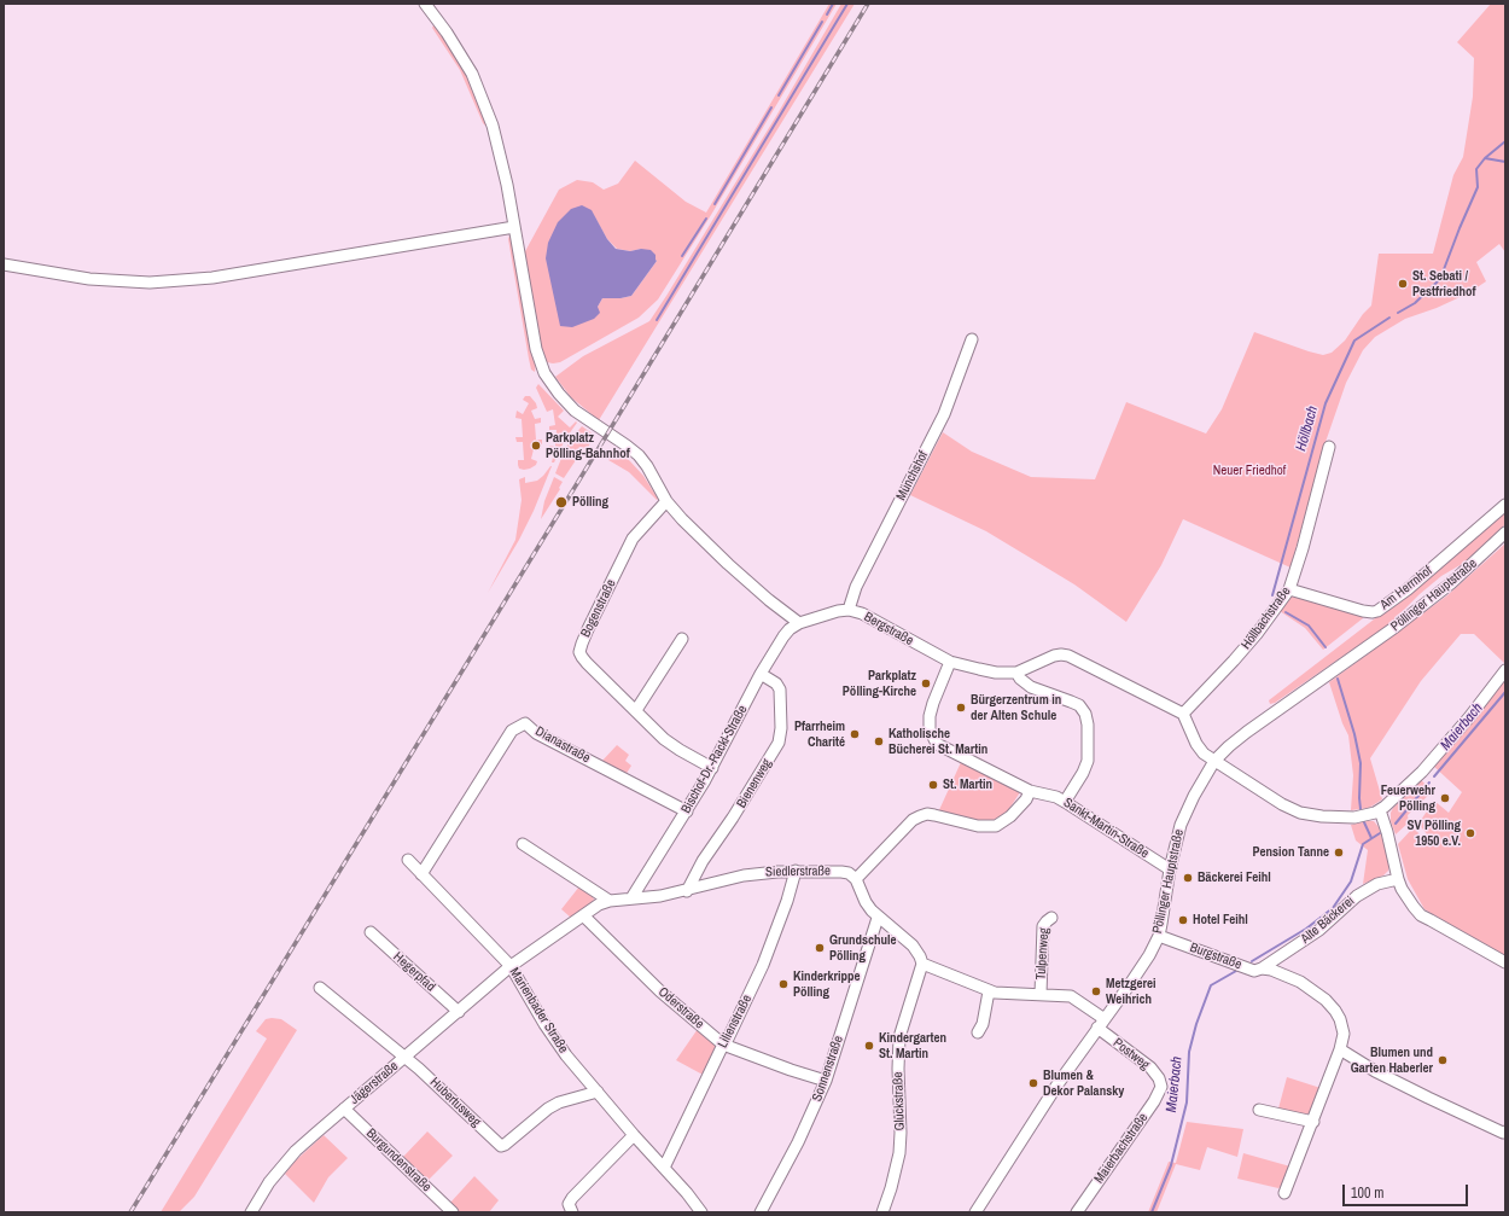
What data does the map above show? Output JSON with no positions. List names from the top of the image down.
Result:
{
  "streets": {
    "street": [
      "Münchshof",
      "Am Herrnhof",
      "Pöllinger Hauptstraße",
      "Bogenstraße",
      "Höllbachstraße",
      "Bergstraße",
      "Dianastraße",
      "Bischof-Dr.-Rackl-Straße",
      "Bienenweg",
      "Sankt-Martin-Straße",
      "Siedlerstraße",
      "Alte Bäckerei",
      "Tulpenweg",
      "Burgstraße",
      "Hegerpfad",
      "Oderstraße",
      "Marienbader Straße",
      "Lilienstraße",
      "Postweg",
      "Sonnenstraße",
      "Jägerstraße",
      "Glückstraße",
      "Hubertusweg",
      "Maierbachstraße",
      "Burgundenstraße"
    ]
  },
  "crossings": [
    ["Münchshof", "Bergstraße"],
    ["Am Herrnhof", "Höllbachstraße"],
    ["Pöllinger Hauptstraße", "Sankt-Martin-Straße"],
    ["Pöllinger Hauptstraße", "Burgstraße"],
    ["Pöllinger Hauptstraße", "Postweg"],
    ["Bogenstraße", "Bischof-Dr.-Rackl-Straße"],
    ["Höllbachstraße", "Bergstraße"],
    ["Bergstraße", "Bischof-Dr.-Rackl-Straße"],
    ["Bergstraße", "Sankt-Martin-Straße"],
    ["Dianastraße", "Bischof-Dr.-Rackl-Straße"],
    ["Dianastraße", "Marienbader Straße"],
    ["Bischof-Dr.-Rackl-Straße", "Bienenweg"],
    ["Bischof-Dr.-Rackl-Straße", "Siedlerstraße"],
    ["Bienenweg", "Siedlerstraße"],
    ["Siedlerstraße", "Oderstraße"],
    ["Siedlerstraße", "Marienbader Straße"],
    ["Siedlerstraße", "Lilienstraße"],
    ["Siedlerstraße", "Jägerstraße"],
    ["Alte Bäckerei", "Burgstraße"],
    ["Hegerpfad", "Jägerstraße"],
    ["Oderstraße", "Lilienstraße"],
    ["Oderstraße", "Sonnenstraße"],
    ["Marienbader Straße", "Lilienstraße"],
    ["Marienbader Straße", "Jägerstraße"],
    ["Marienbader Straße", "Hubertusweg"],
    ["Postweg", "Maierbachstraße"],
    ["Jägerstraße", "Hubertusweg"],
    ["Jägerstraße", "Burgundenstraße"]
  ],
  "water": ["Höllbach", "Maierbach"],
  "parks": ["Neuer Friedhof"],
  "places": [
    "St. Sebati / Pestfriedhof",
    "Parkplatz Pölling-Bahnhof",
    "Pölling",
    "Parkplatz Pölling-Kirche",
    "Bürgerzentrum in der Alten Schule",
    "Pfarrheim Charité",
    "Katholische Bücherei St. Martin",
    "St. Martin",
    "Feuerwehr Pölling",
    "SV Pölling 1950 e.V.",
    "Pension Tanne",
    "Bäckerei Feihl",
    "Hotel Feihl",
    "Grundschule Pölling",
    "Kinderkrippe Pölling",
    "Metzgerei Weihrich",
    "Kindergarten St. Martin",
    "Blumen und Garten Haberler",
    "Blumen & Dekor Palansky"
  ],
  "scale_bar": "100 m"
}
